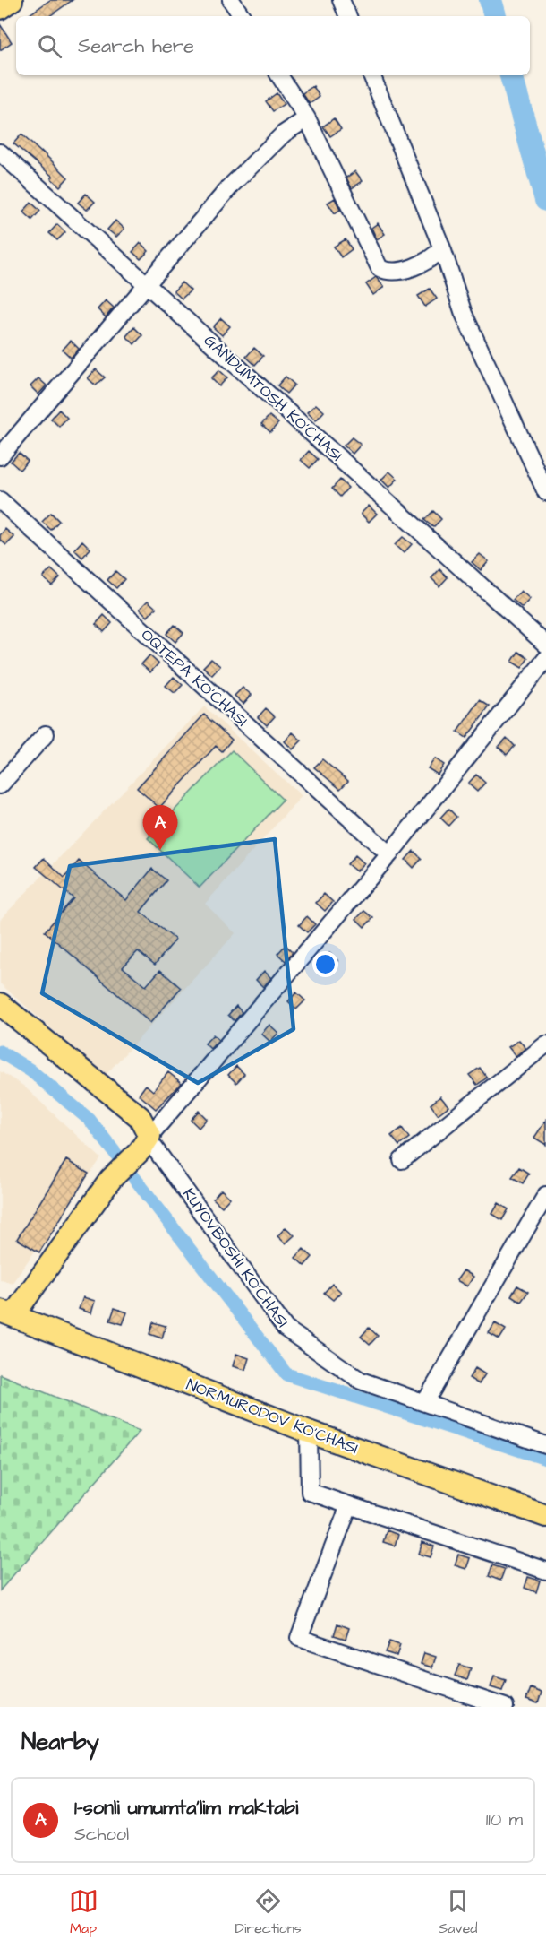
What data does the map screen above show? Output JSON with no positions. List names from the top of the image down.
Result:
{
  "streets": {
    "main road": ["KUYOVBOSHI KO'CHASI", "NORMURODOV KO'CHASI"],
    "street": ["GANDUMTOSH KO'CHASI", "OQTEPA KO'CHASI"]
  },
  "page": {
    "search": "Search here",
    "pins": "A",
    "heading": "Nearby",
    "list": [
      {
        "mark": "A",
        "name": "1-sonli umumta'lim maktabi",
        "note": "School",
        "value": "110 m"
      }
    ],
    "nav": ["Map", "Directions", "Saved"]
  }
}
